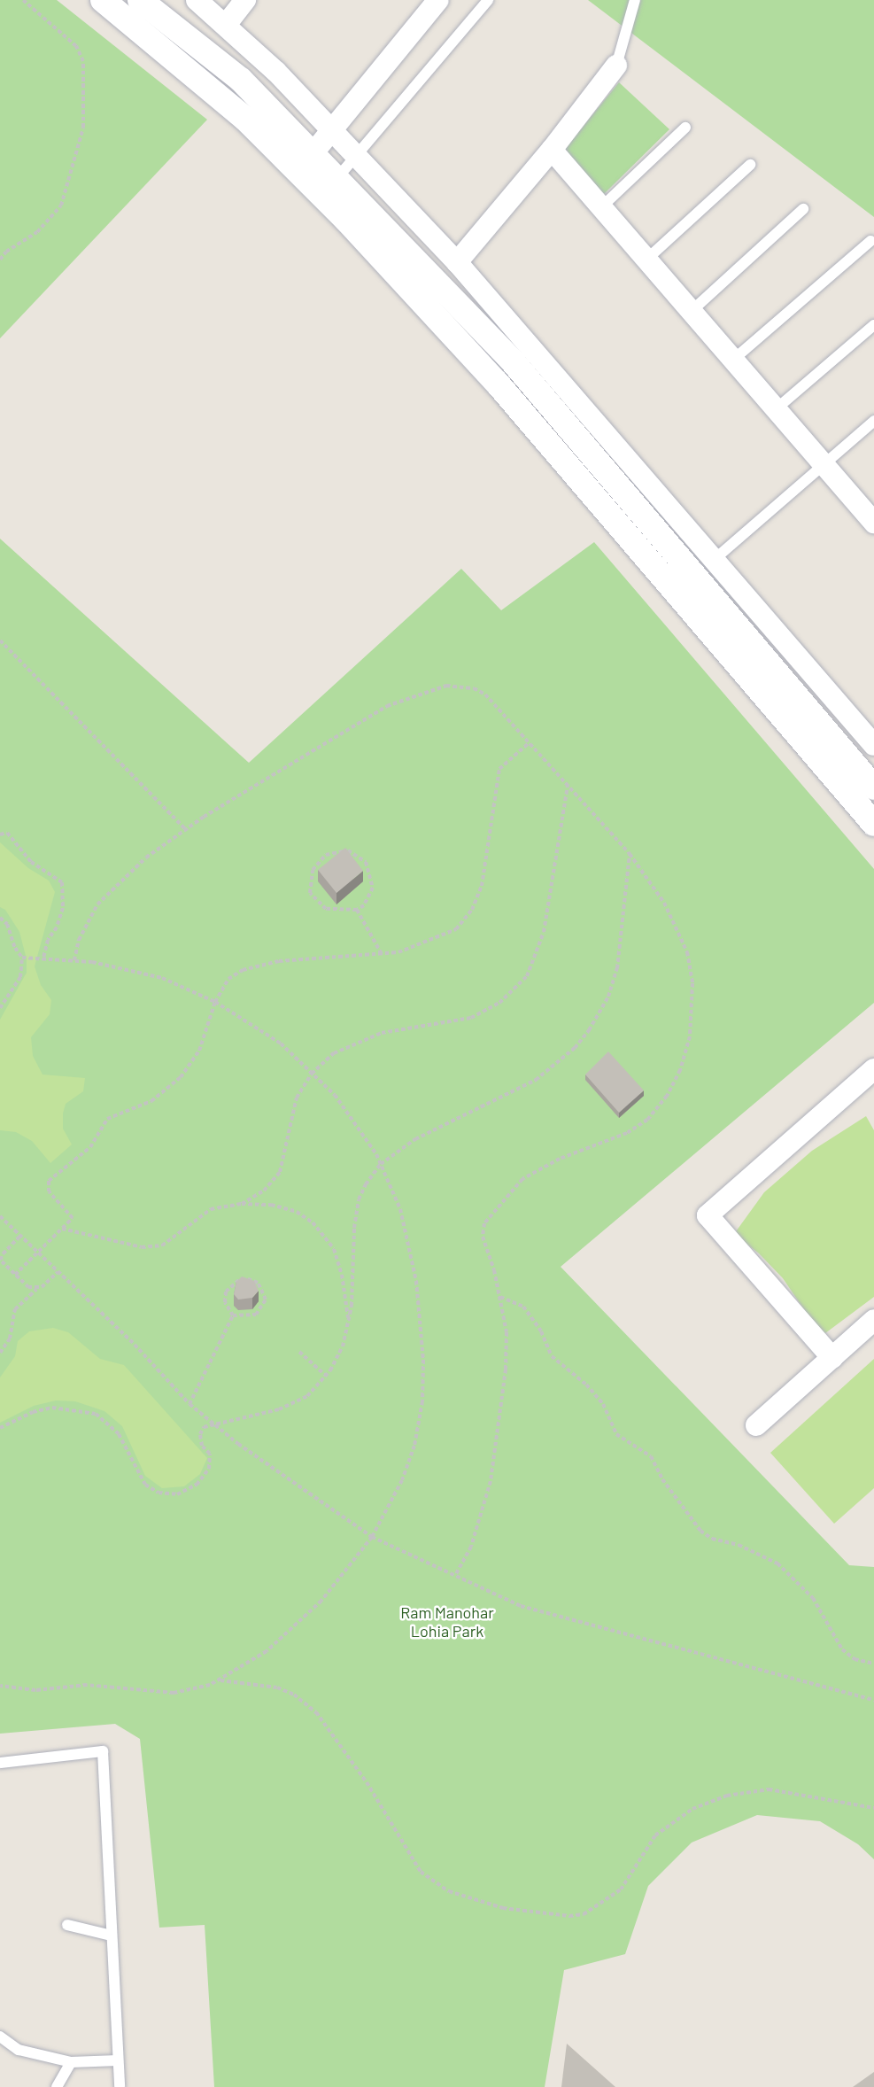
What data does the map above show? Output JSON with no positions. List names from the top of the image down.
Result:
{
  "parks": ["Ram Manohar Lohia Park"]
}
